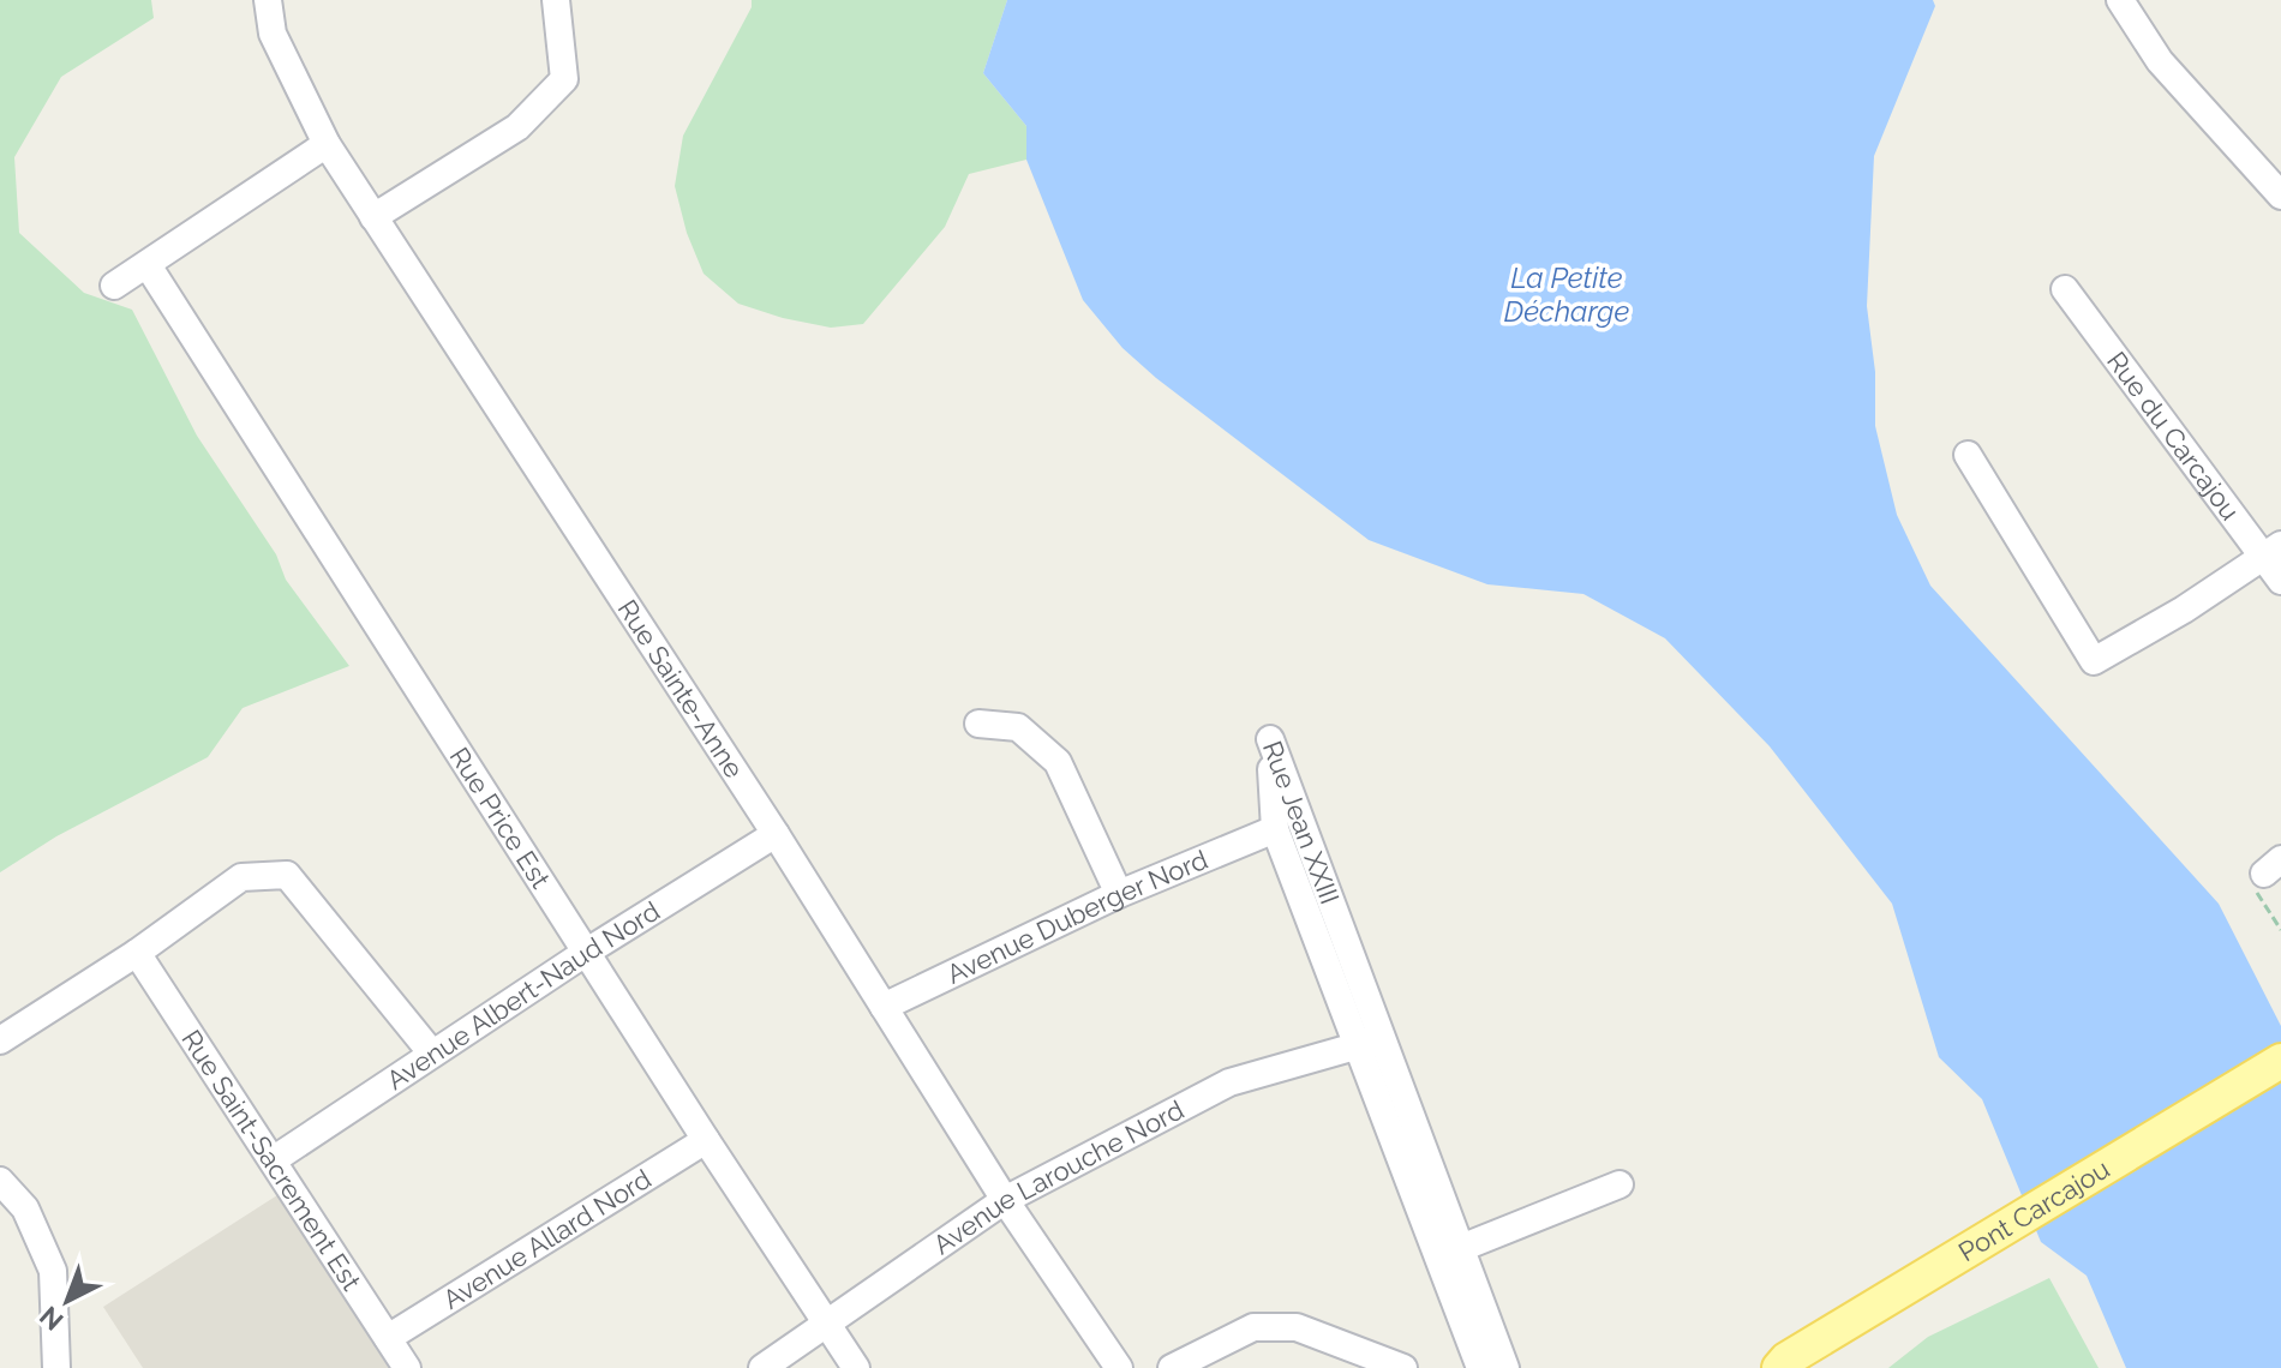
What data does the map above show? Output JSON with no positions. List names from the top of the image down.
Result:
{
  "streets": {
    "main road": ["Pont Carcajou"],
    "street": [
      "Rue du Carcajou",
      "Rue Sainte-Anne",
      "Rue Price Est",
      "Rue Jean XXIII",
      "Avenue Duberger Nord",
      "Avenue Albert-Naud Nord",
      "Rue Saint-Sacrement Est",
      "Avenue Larouche Nord",
      "Avenue Allard Nord"
    ]
  },
  "crossings": [
    ["Rue Sainte-Anne", "Avenue Duberger Nord"],
    ["Rue Sainte-Anne", "Avenue Albert-Naud Nord"],
    ["Rue Sainte-Anne", "Avenue Larouche Nord"],
    ["Rue Price Est", "Avenue Albert-Naud Nord"],
    ["Rue Price Est", "Avenue Larouche Nord"],
    ["Rue Price Est", "Avenue Allard Nord"],
    ["Rue Jean XXIII", "Avenue Duberger Nord"],
    ["Rue Jean XXIII", "Avenue Larouche Nord"],
    ["Avenue Albert-Naud Nord", "Rue Saint-Sacrement Est"],
    ["Rue Saint-Sacrement Est", "Avenue Allard Nord"]
  ],
  "water": ["La Petite Décharge"],
  "north": "bottom left"
}
